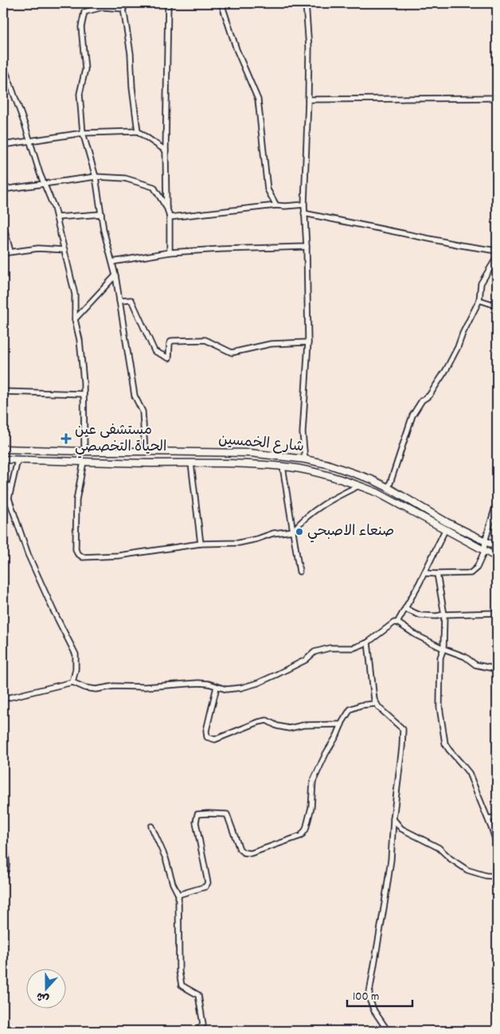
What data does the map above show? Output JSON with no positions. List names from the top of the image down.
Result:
{
  "streets": {
    "main road": ["شارع الخمسين"]
  },
  "places": {
    "health": ["مستشفى عين الحياة التخصصي"],
    "other": ["صنعاء الاصبحي"]
  },
  "scale_bar": "100 m",
  "north": "bottom"
}
